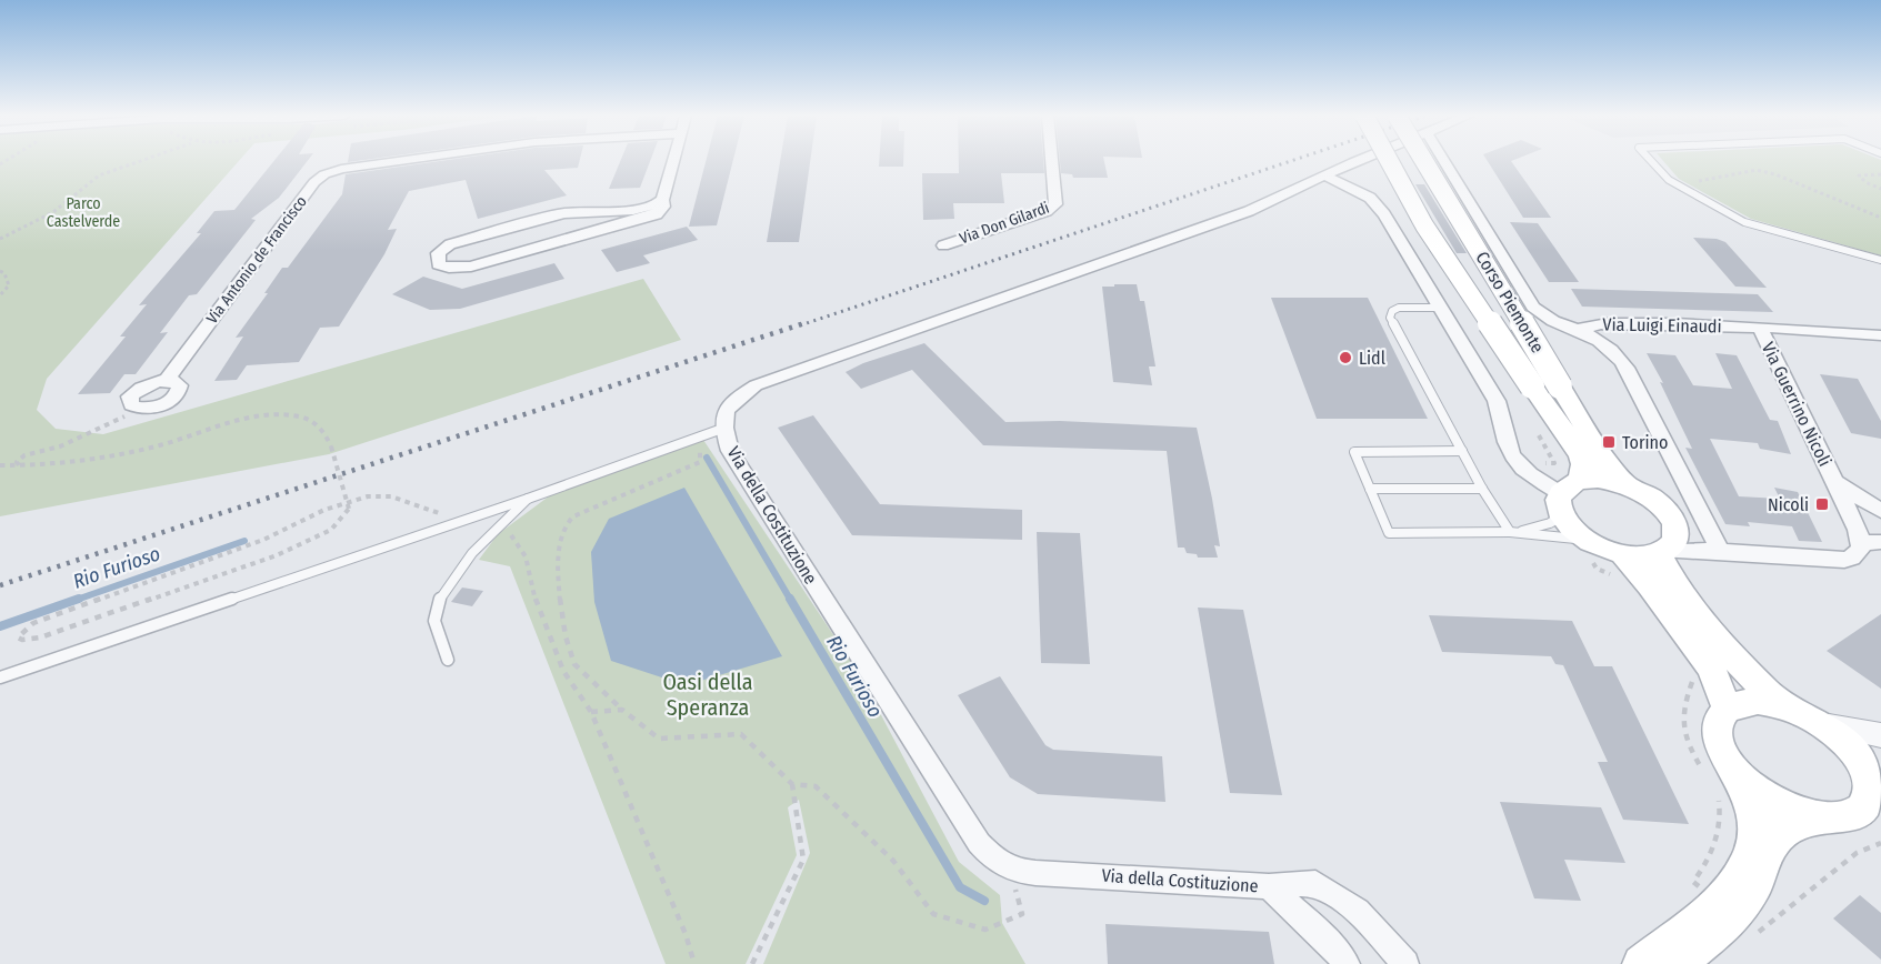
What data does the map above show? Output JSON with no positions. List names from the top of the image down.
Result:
{
  "streets": {
    "main road": ["Corso Piemonte"],
    "street": [
      "Via Don Gilardi",
      "Via Antonio de Francisco",
      "Via Luigi Einaudi",
      "Via Guerrino Nicoli",
      "Via della Costituzione"
    ]
  },
  "crossings": [
    ["Corso Piemonte", "Via Guerrino Nicoli"],
    ["Via Luigi Einaudi", "Via Guerrino Nicoli"]
  ],
  "water": ["Rio Furioso"],
  "parks": ["Parco Castelverde", "Oasi della Speranza"],
  "places": {
    "other": ["Lidl"],
    "transit": ["Torino", "Nicoli"]
  }
}
